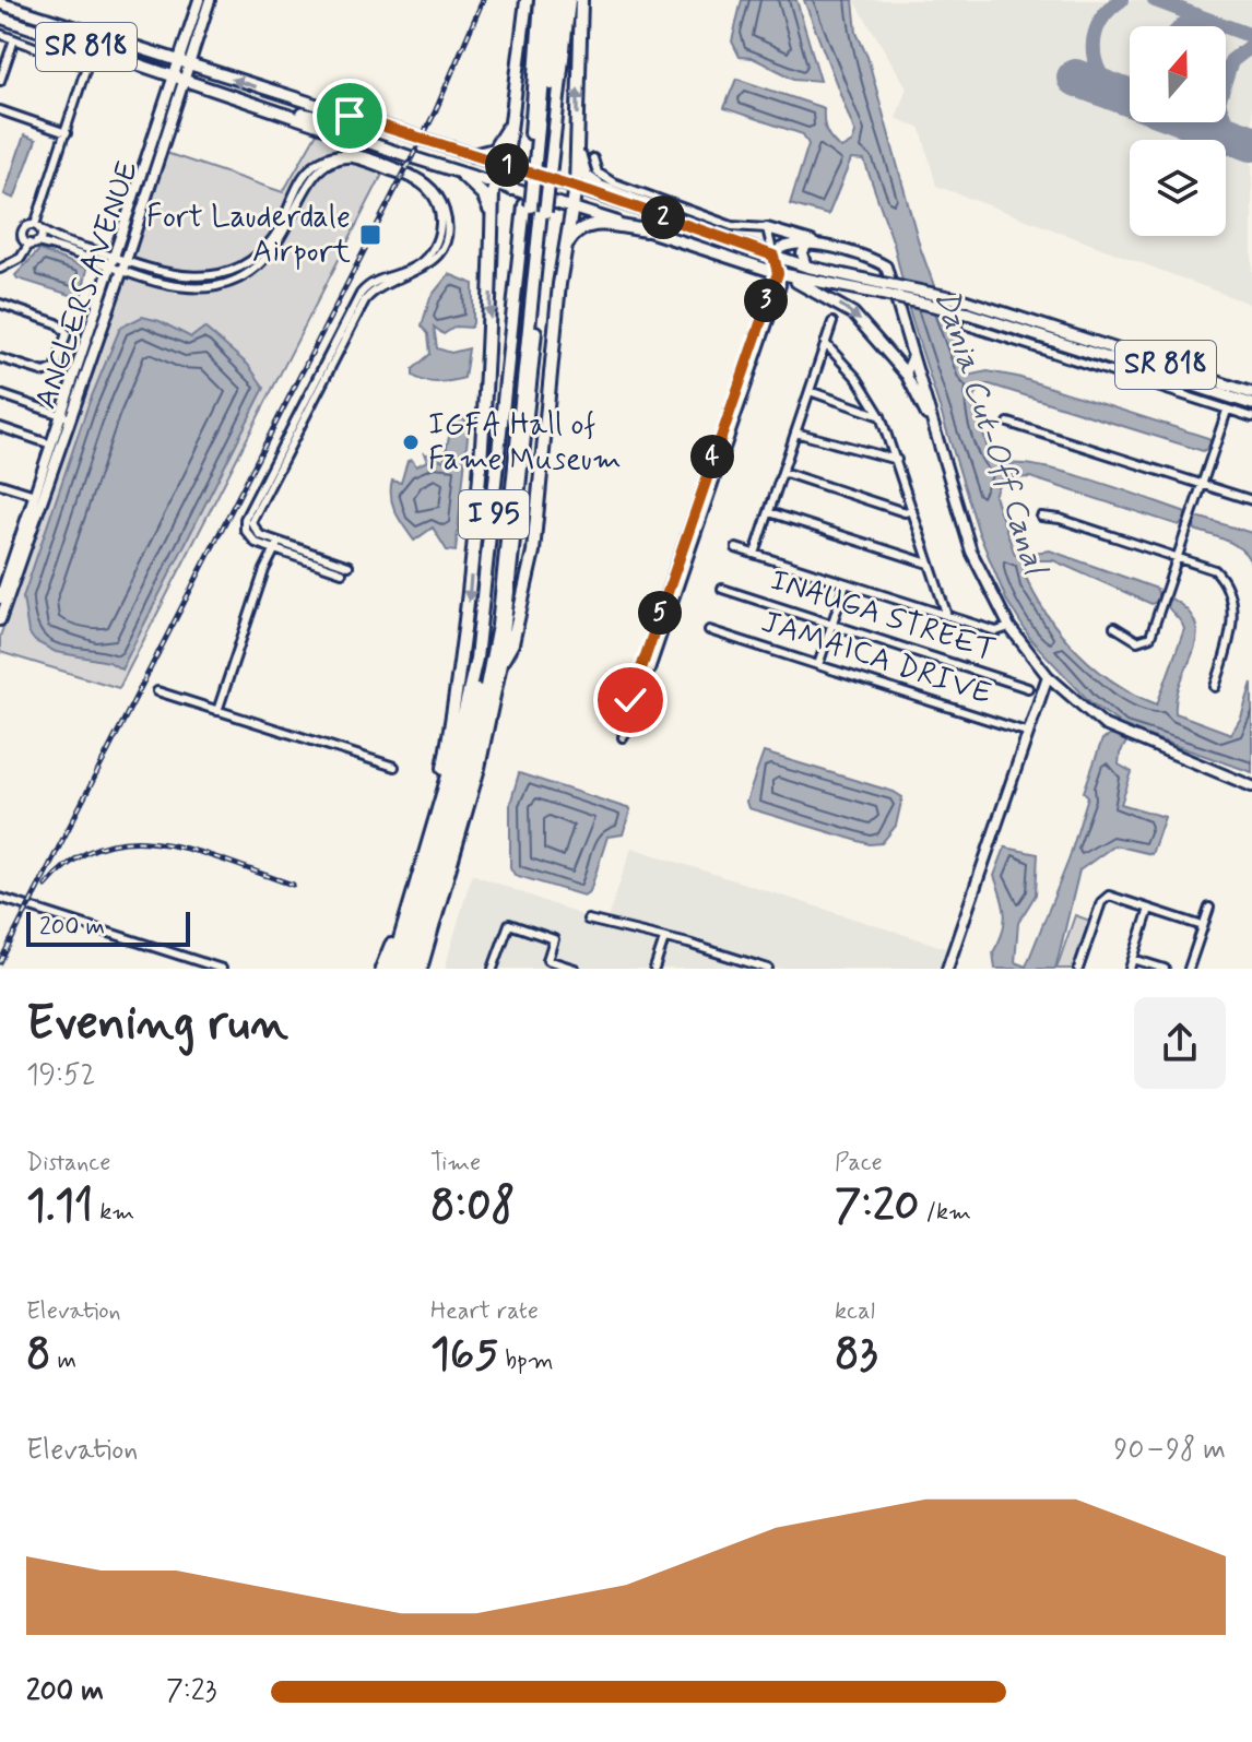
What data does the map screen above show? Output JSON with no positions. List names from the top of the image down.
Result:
{
  "streets": {
    "highway": ["I 95"],
    "main road": ["SR 818"],
    "street": ["ANGLERS AVENUE", "INAUGA STREET", "JAMAICA DRIVE"]
  },
  "crossings": [
    ["SR 818", "ANGLERS AVENUE"],
    ["SR 818", "I 95"]
  ],
  "water": ["Dania Cut-Off Canal"],
  "places": {
    "transit": ["Fort Lauderdale Airport"],
    "other": ["IGFA Hall of Fame Museum"]
  },
  "scale_bar": "200 m",
  "north": "top",
  "page": {
    "pins": [
      "1",
      "2",
      "3",
      "4",
      "5"
    ],
    "scale": "200 m",
    "heading": ["Evening run", "19:52"],
    "stats": [
      ["Distance", "1.11 km"],
      ["Time", "8:08"],
      ["Pace", "7:20 /km"],
      ["Elevation", "8 m"],
      ["Heart rate", "165 bpm"],
      ["kcal", "83"]
    ],
    "chart": ["Elevation", "90–98 m"],
    "list": [
      {
        "name": "200 m",
        "note": "7:23"
      }
    ]
  }
}
